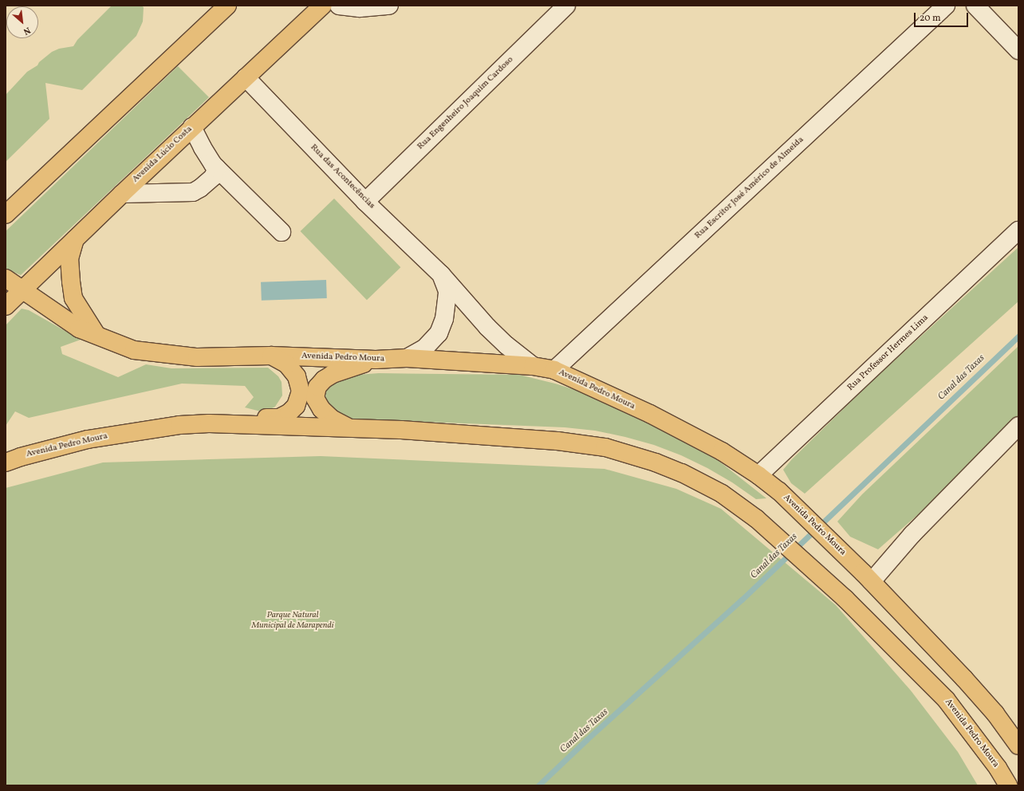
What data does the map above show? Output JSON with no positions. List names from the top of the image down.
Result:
{
  "streets": {
    "main road": ["Avenida Lúcio Costa", "Avenida Pedro Moura"],
    "street": [
      "Rua Engenheiro Joaquim Cardoso",
      "Rua das Acontecências",
      "Rua Escritor José Américo de Almeida",
      "Rua Professor Hermes Lima"
    ]
  },
  "crossings": [
    ["Rua Engenheiro Joaquim Cardoso", "Rua das Acontecências"],
    ["Avenida Lúcio Costa", "Rua das Acontecências"],
    ["Avenida Lúcio Costa", "Avenida Pedro Moura"],
    ["Rua das Acontecências", "Avenida Pedro Moura"],
    ["Rua Escritor José Américo de Almeida", "Avenida Pedro Moura"],
    ["Rua Professor Hermes Lima", "Avenida Pedro Moura"]
  ],
  "water": ["Canal das Taxas"],
  "parks": ["Parque Natural Municipal de Marapendi"],
  "scale_bar": "20 m",
  "north": "bottom right"
}
